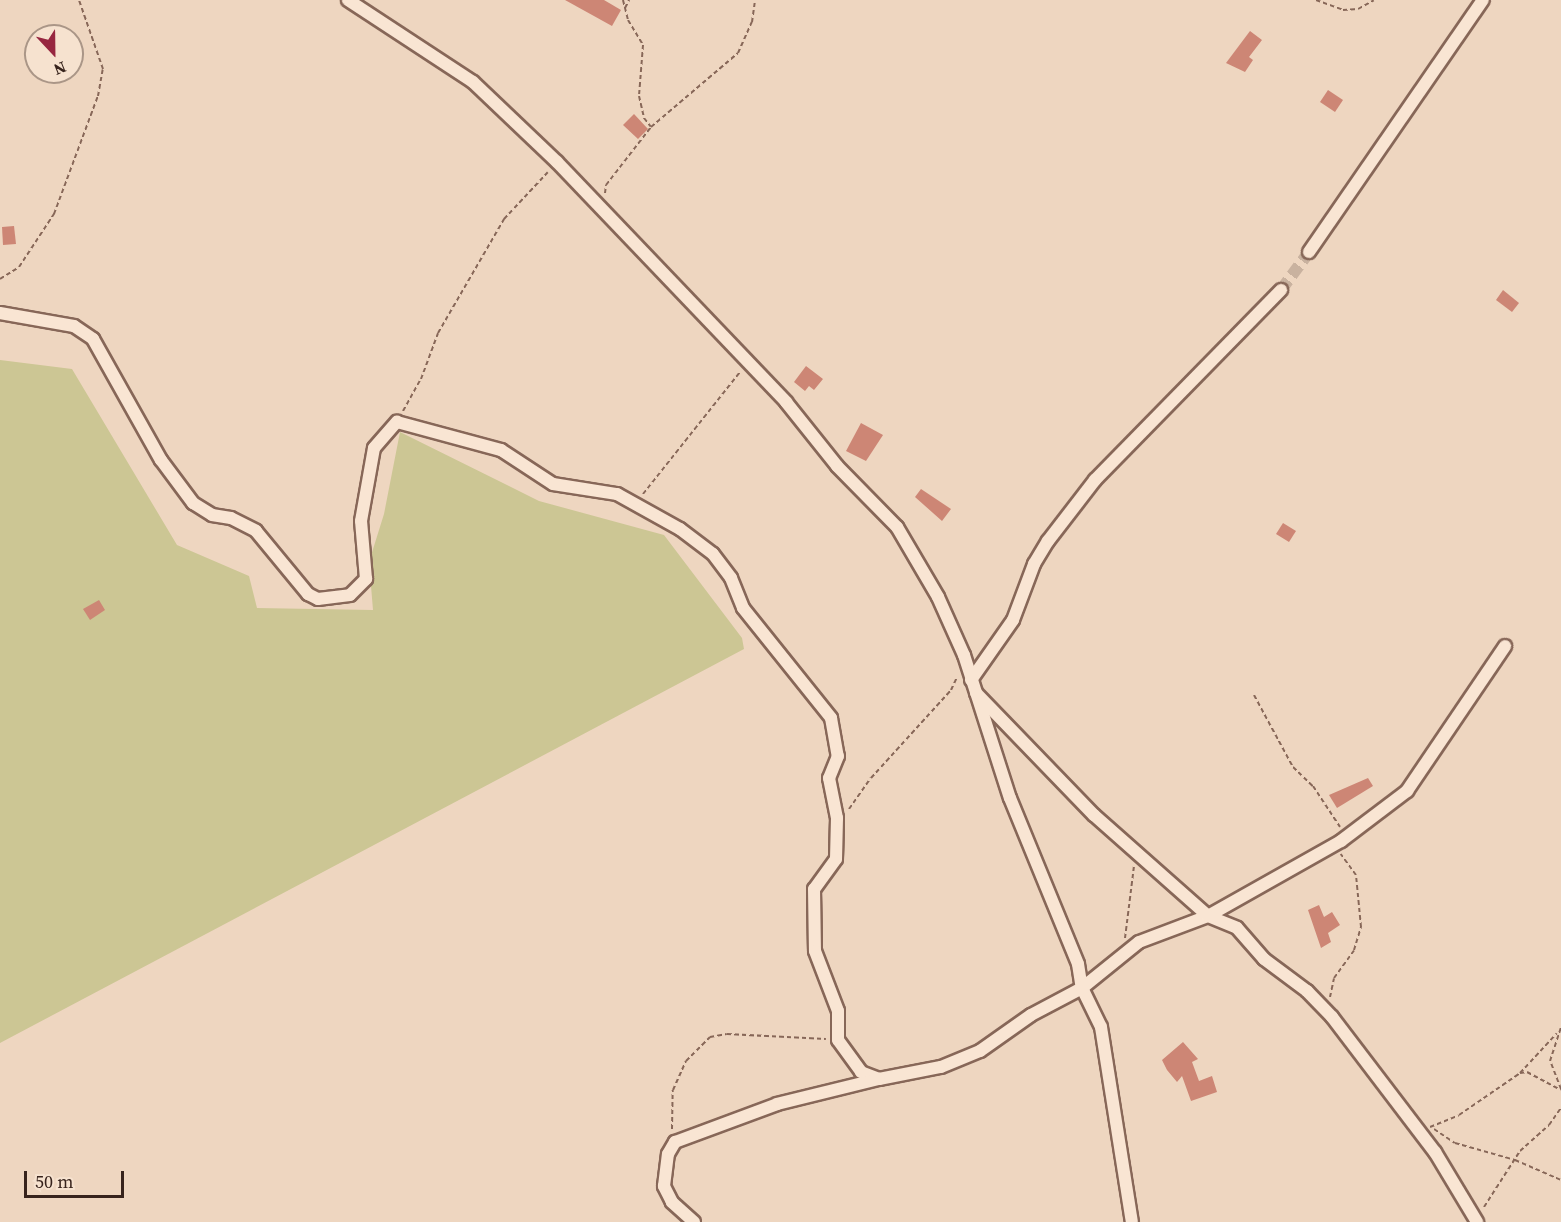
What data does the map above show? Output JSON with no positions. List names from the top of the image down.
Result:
{
  "scale_bar": "50 m",
  "north": "bottom"
}
